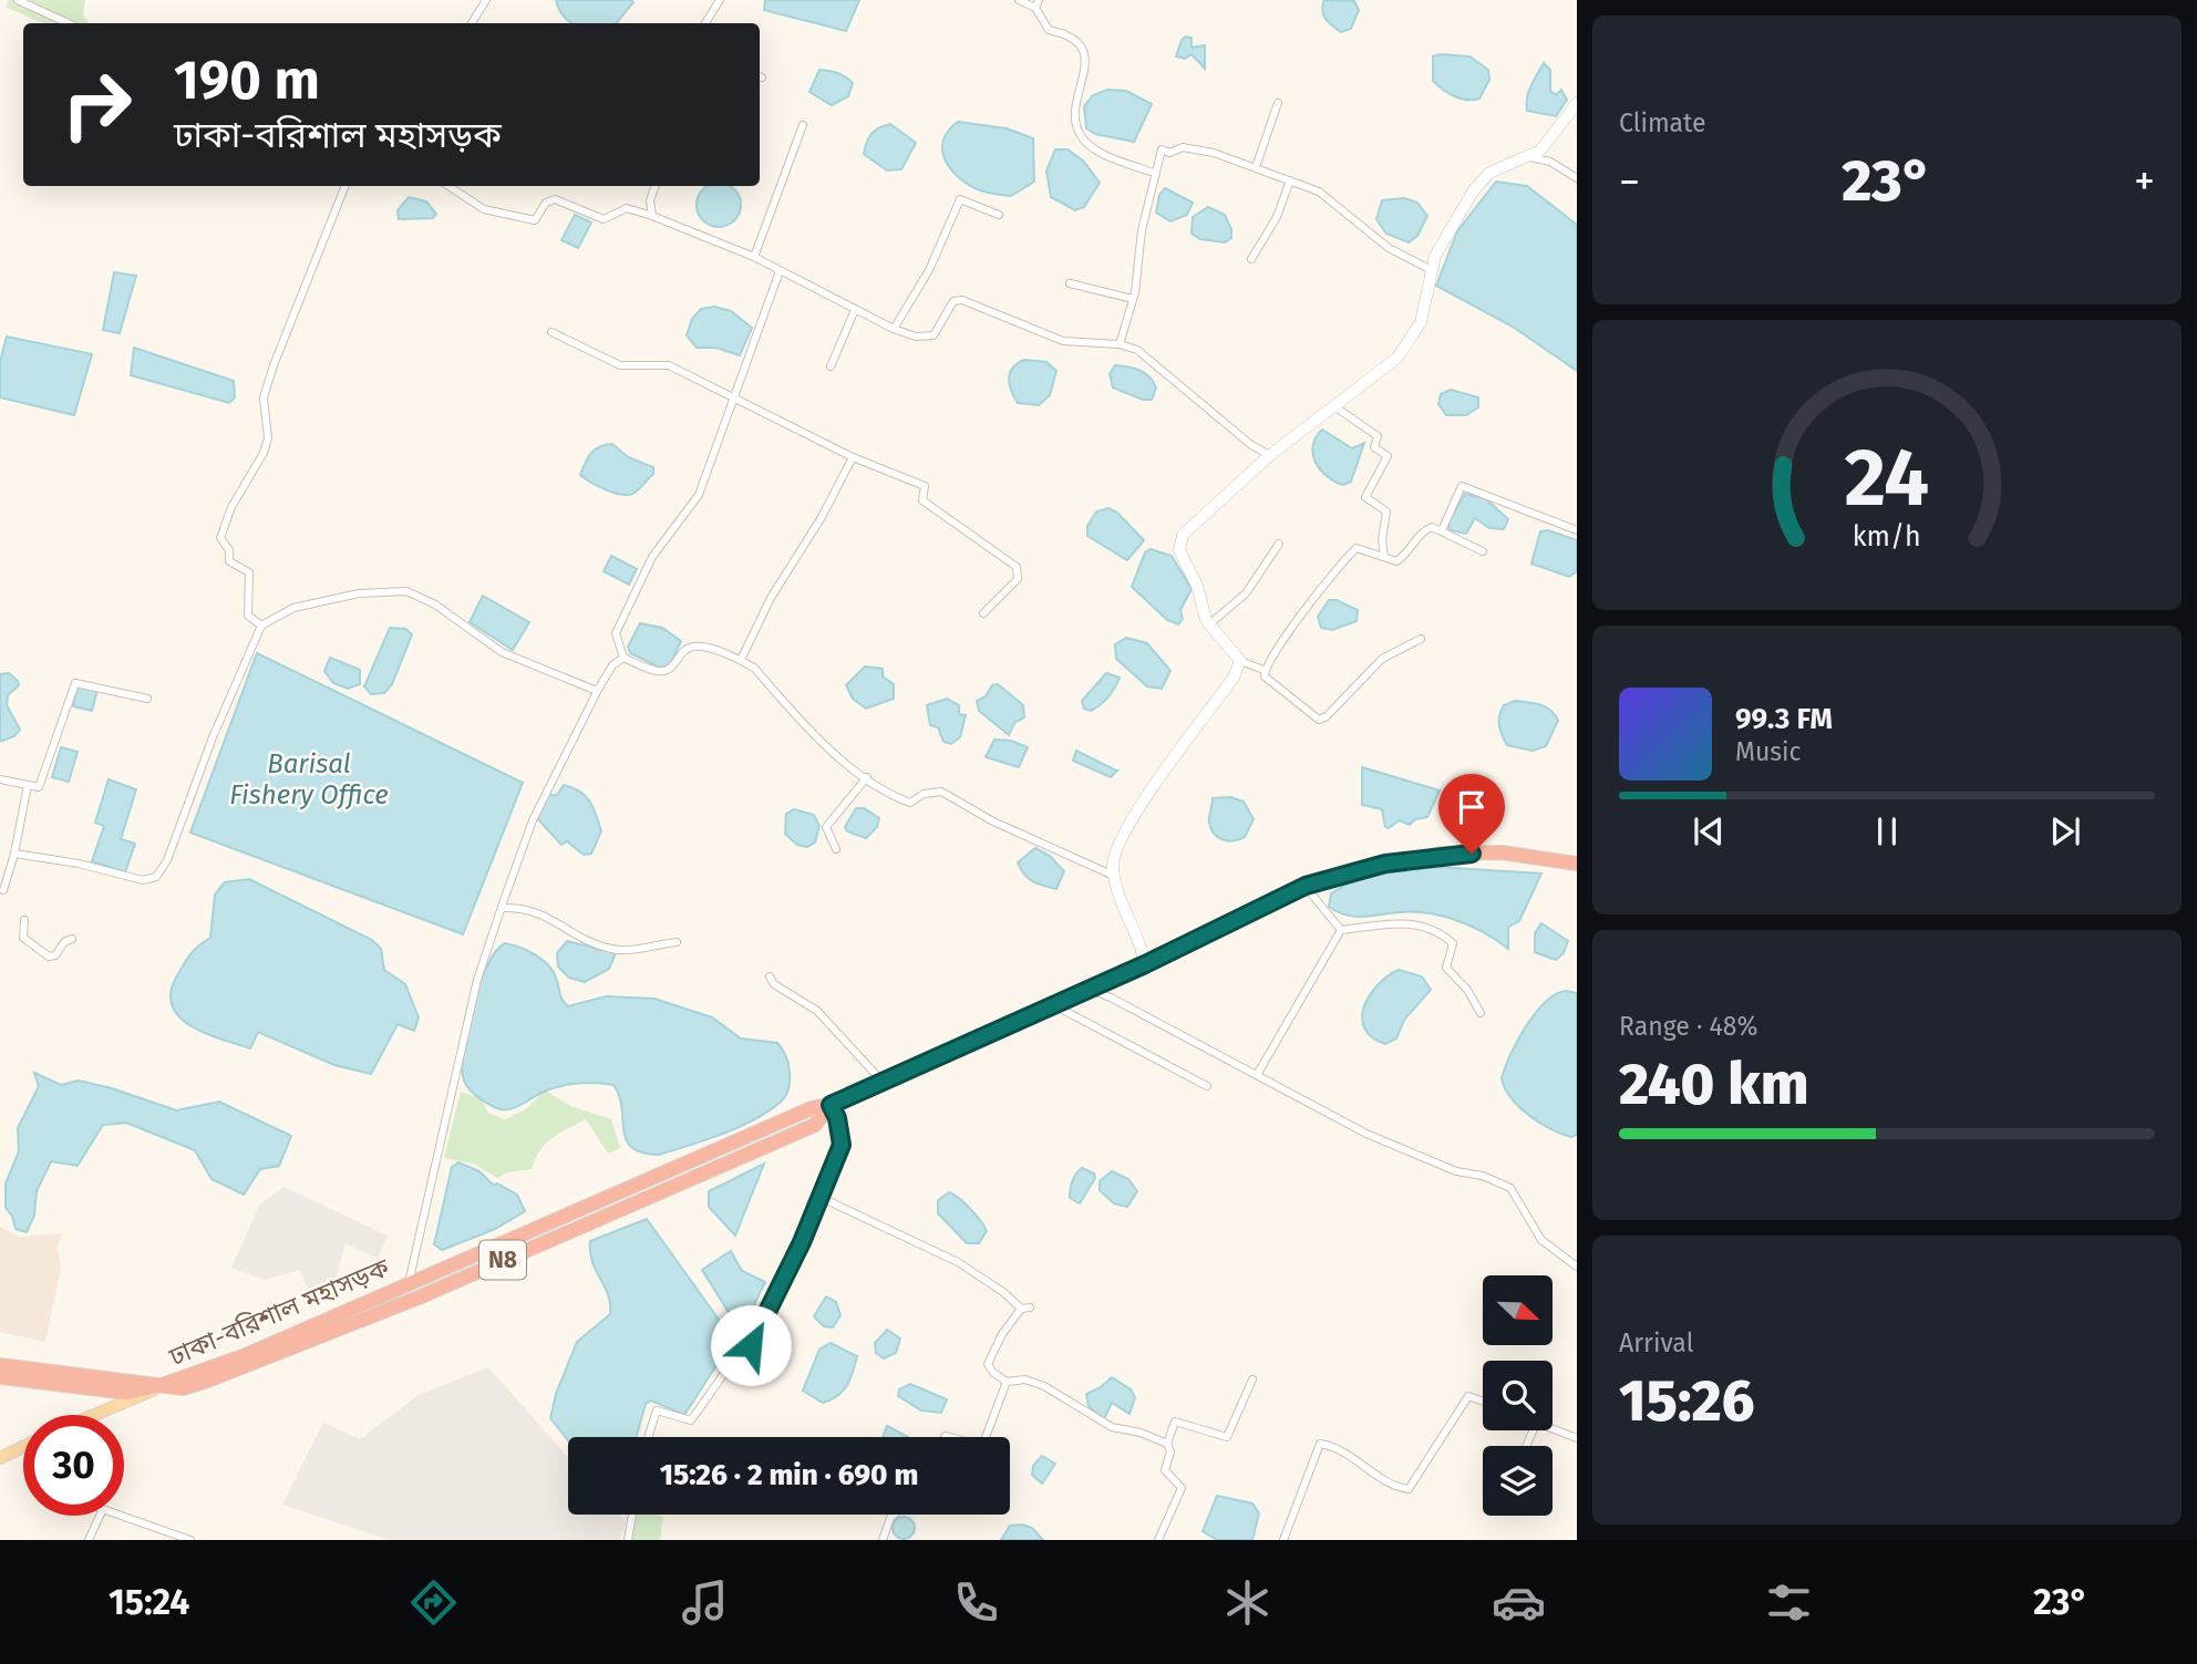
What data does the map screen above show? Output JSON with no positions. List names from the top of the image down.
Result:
{
  "streets": {
    "highway": ["N8", "ঢাকা-বরিশাল মহাসড়ক"]
  },
  "crossings": [
    ["N8", "ঢাকা-বরিশাল মহাসড়ক"]
  ],
  "water": ["Barisal Fishery Office"],
  "north": "bottom right",
  "page": {
    "tile": [
      "Climate",
      ["Range · 48%", "240 km"],
      ["Arrival", "15:26"]
    ],
    "turn": ["190 m", "ঢাকা-বরিশাল মহাসড়ক"],
    "heat": ["−", "23°", "+"],
    "song": ["99.3 FM", "Music"],
    "limit": "30",
    "trip": "15:26 · 2 min · 690 m",
    "tabs": ["15:24", "23°"],
    "gauge": ["24", "km/h"]
  }
}
